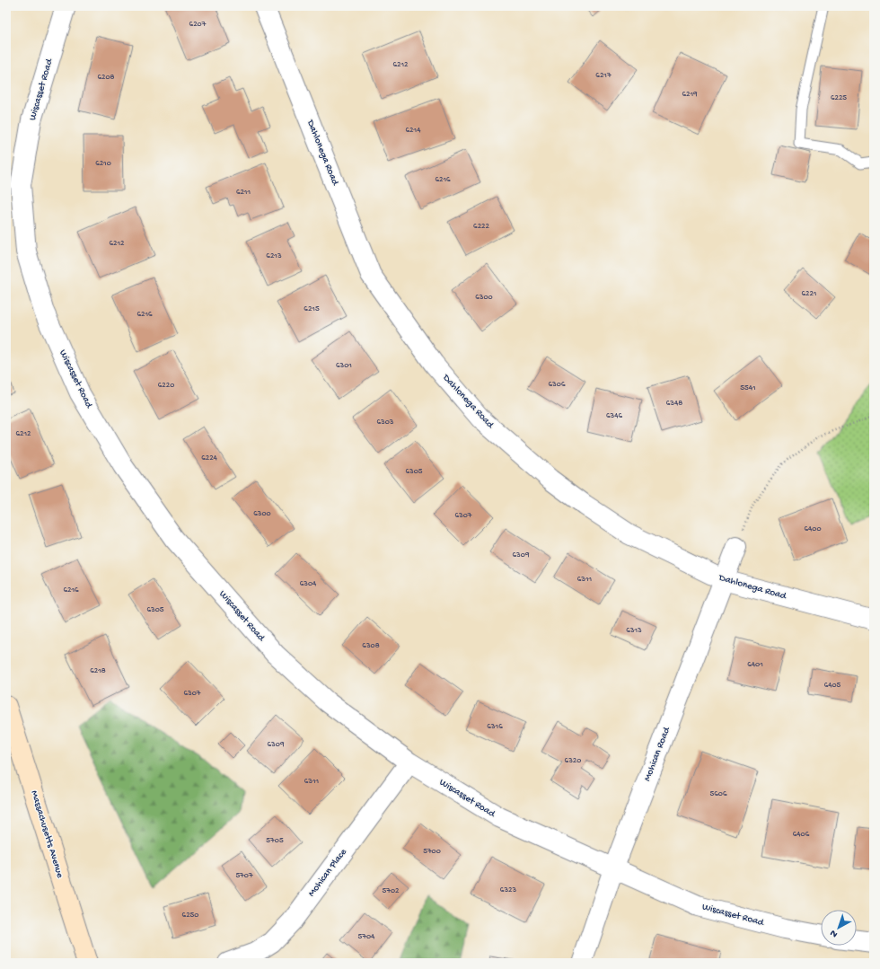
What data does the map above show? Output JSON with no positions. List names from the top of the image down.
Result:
{
  "streets": {
    "main road": ["Massachusetts Avenue"],
    "street": [
      "Wiscasset Road",
      "Dahlonega Road",
      "Mohican Road",
      "Mohican Place"
    ]
  },
  "crossings": [
    ["Wiscasset Road", "Mohican Road"],
    ["Wiscasset Road", "Mohican Place"],
    ["Dahlonega Road", "Mohican Road"]
  ],
  "house_numbers": [
    "6207",
    "6212",
    "6217",
    "6208",
    "6219",
    "6225",
    "6214",
    "6210",
    "6216",
    "6211",
    "6222",
    "6212",
    "6213",
    "6221",
    "6300",
    "6215",
    "6216",
    "6301",
    "6306",
    "6220",
    "5541",
    "6348",
    "6346",
    "6303",
    "6212",
    "6224",
    "6305",
    "6300",
    "6307",
    "6400",
    "6309",
    "6311",
    "6304",
    "6216",
    "6305",
    "6313",
    "6308",
    "6401",
    "6218",
    "6405",
    "6307",
    "6316",
    "6309",
    "6320",
    "6311",
    "5606",
    "6406",
    "5705",
    "5700",
    "5707",
    "6323",
    "5702",
    "6250",
    "5704"
  ],
  "north": "bottom left"
}
